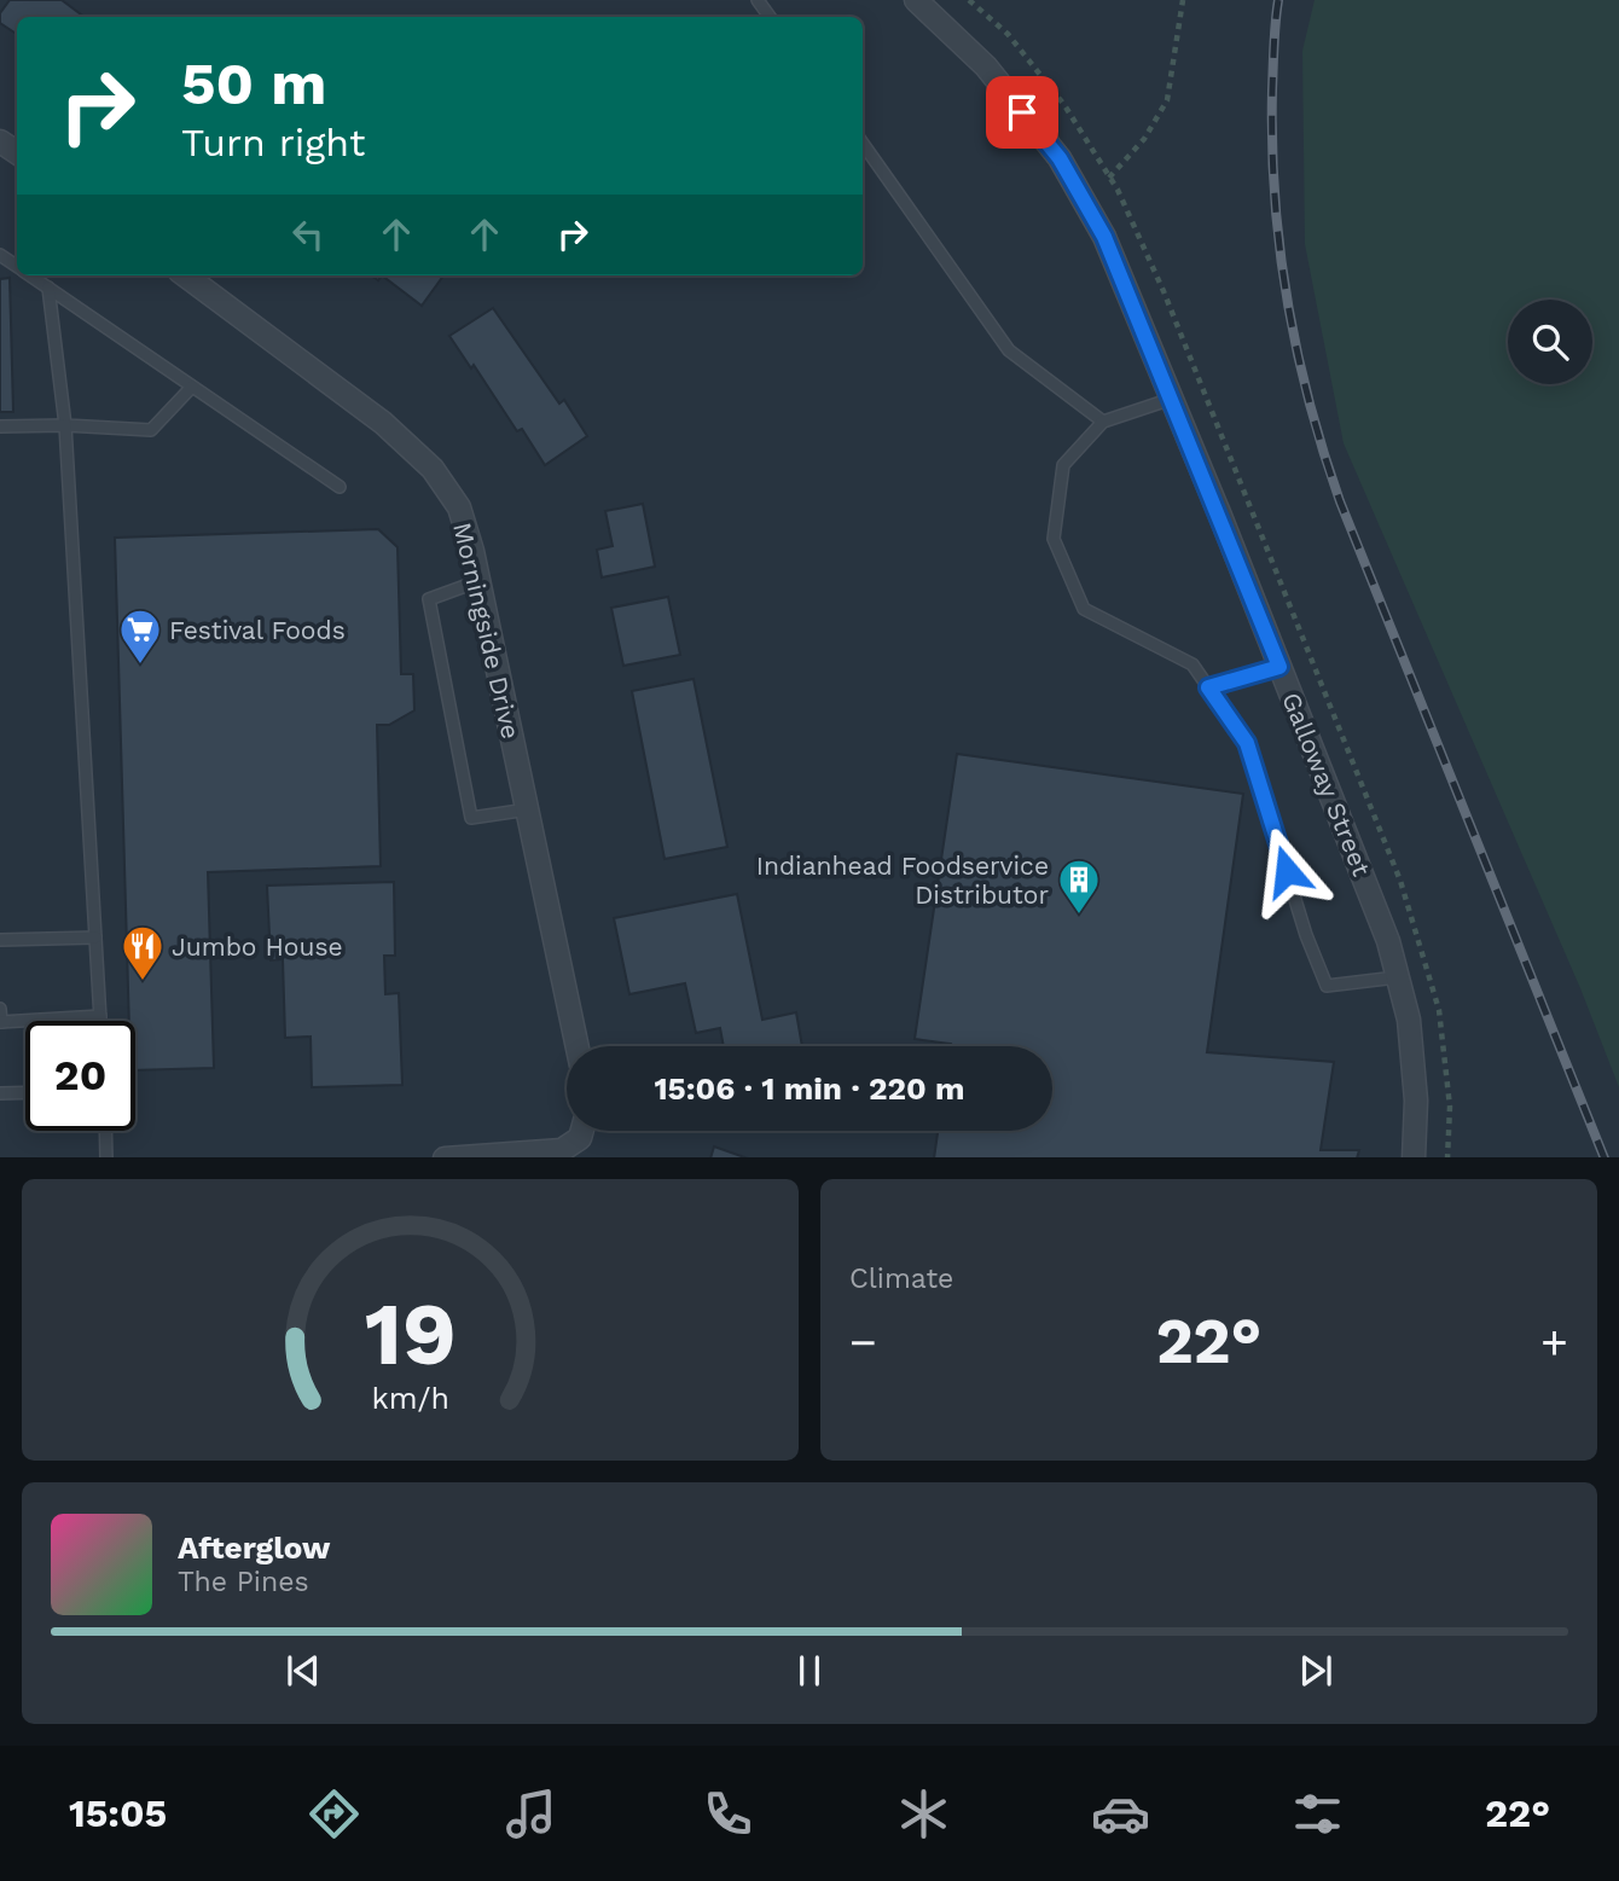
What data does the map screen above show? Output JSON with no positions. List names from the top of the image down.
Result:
{
  "streets": {
    "street": ["Morningside Drive", "Galloway Street"]
  },
  "places": {
    "supermarket": ["Festival Foods"],
    "building": ["Indianhead Foodservice Distributor"],
    "restaurant": ["Jumbo House"]
  },
  "page": {
    "turn": ["50 m", "Turn right"],
    "limit": "20",
    "trip": "15:06 · 1 min · 220 m",
    "tile": "Climate",
    "heat": ["−", "22°", "+"],
    "song": ["Afterglow", "The Pines"],
    "tabs": ["15:05", "22°"],
    "gauge": ["19", "km/h"]
  }
}
